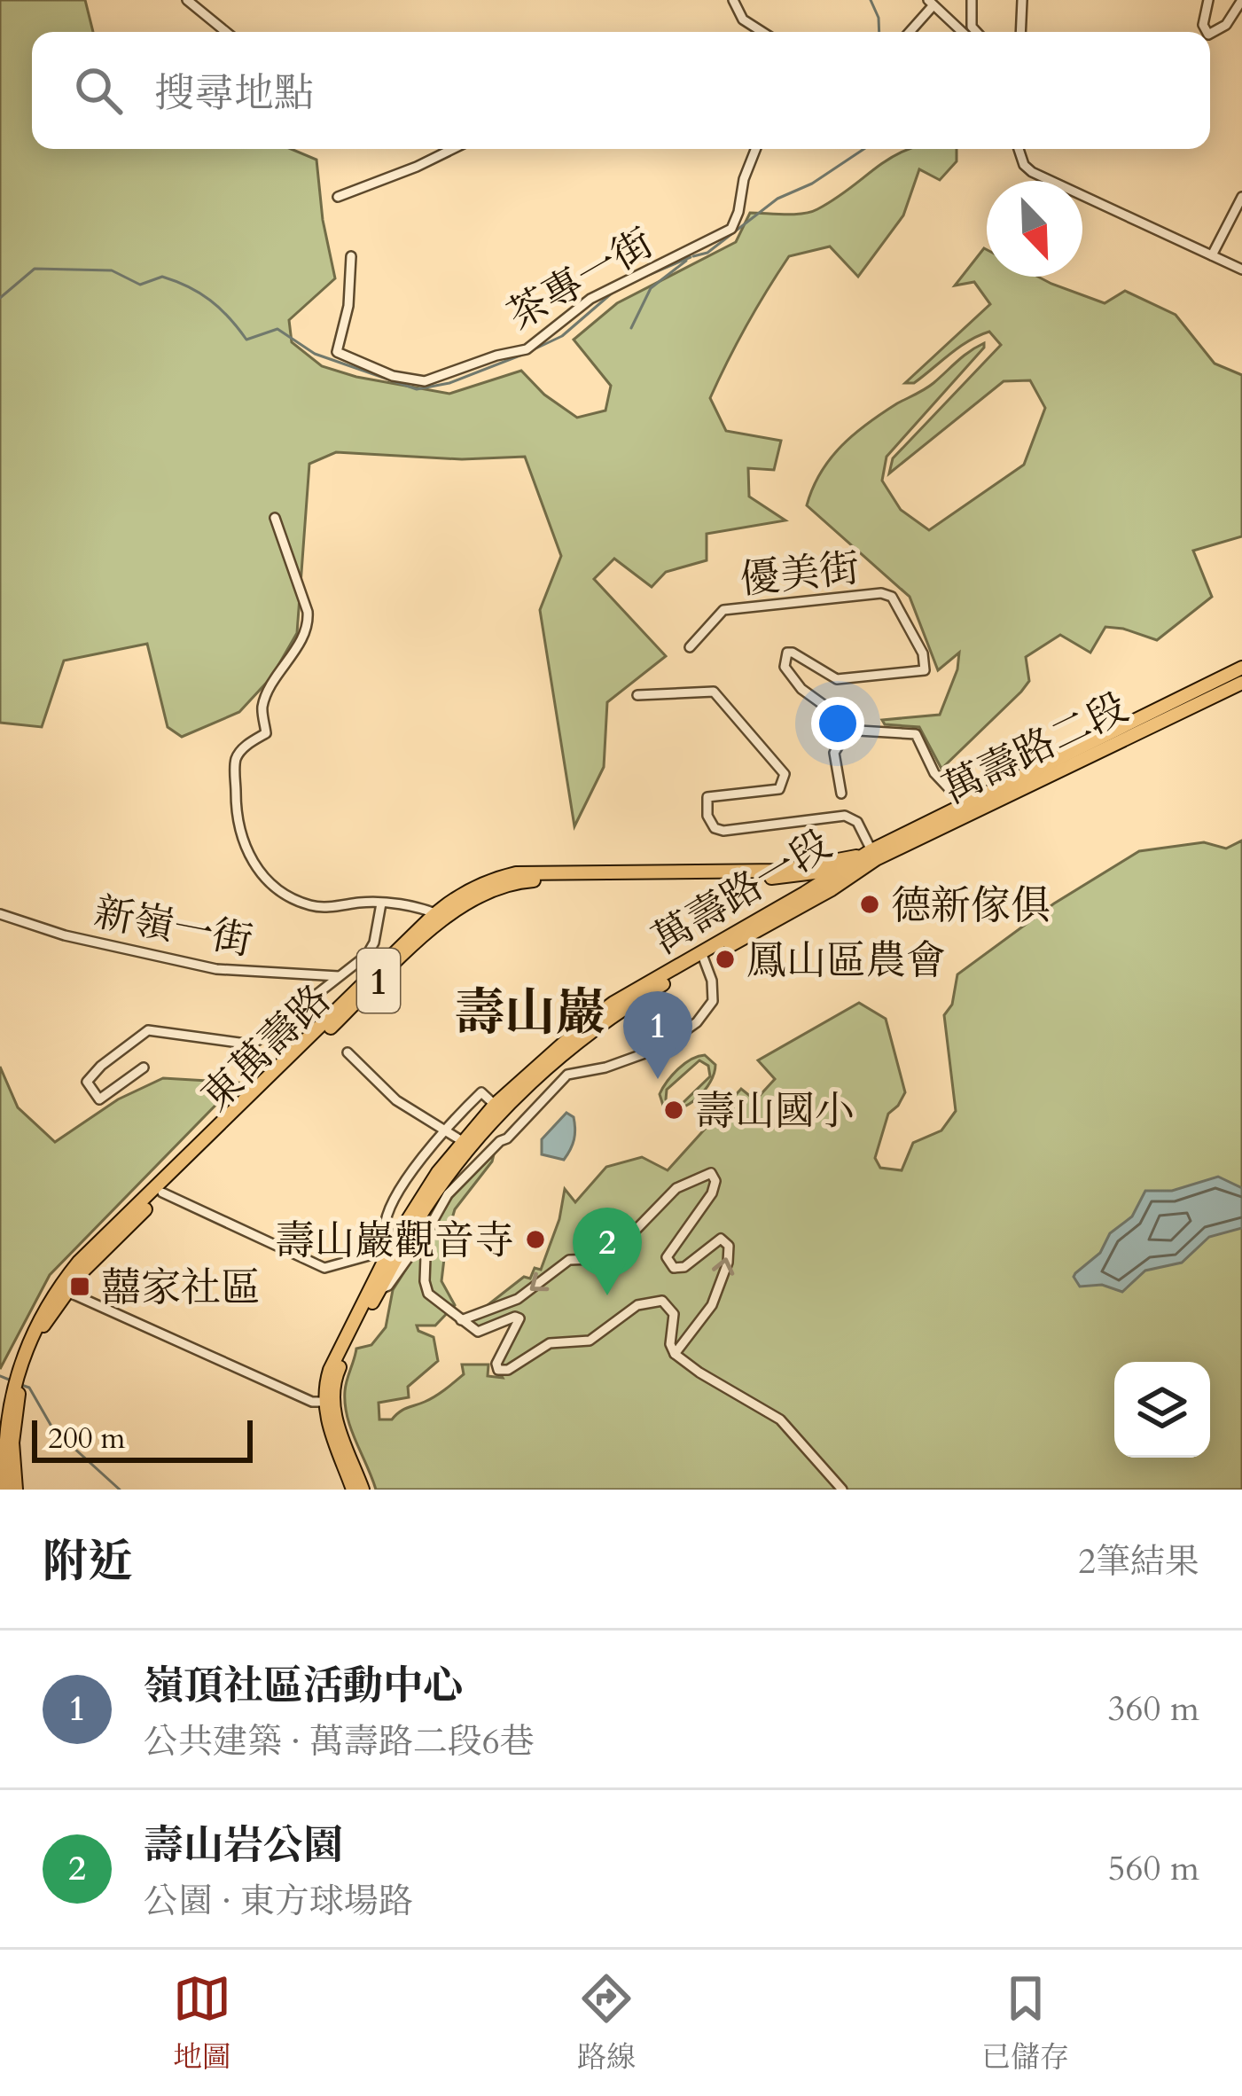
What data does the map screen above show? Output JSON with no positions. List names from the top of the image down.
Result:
{
  "streets": {
    "main road": [
      "萬壽路二段",
      "萬壽路一段",
      "1",
      "東萬壽路"
    ],
    "street": ["茶專一街", "優美街", "新嶺一街"]
  },
  "crossings": [
    ["優美街", "萬壽路二段"],
    ["萬壽路二段", "萬壽路一段"],
    ["萬壽路二段", "東萬壽路"],
    ["萬壽路一段", "東萬壽路"],
    ["1", "東萬壽路"]
  ],
  "districts": ["壽山巖"],
  "places": {
    "other": [
      "德新傢俱",
      "鳳山區農會",
      "壽山國小",
      "壽山巖觀音寺"
    ],
    "transit": ["囍家社區"]
  },
  "scale_bar": "200 m",
  "north": "bottom right",
  "page": {
    "search": "搜尋地點",
    "pins": ["1", "2"],
    "scale": "200 m",
    "heading": ["附近", "2筆結果"],
    "list": [
      {
        "mark": "1",
        "name": "嶺頂社區活動中心",
        "note": "公共建築 · 萬壽路二段6巷",
        "value": "360 m"
      },
      {
        "mark": "2",
        "name": "壽山岩公園",
        "note": "公園 · 東方球場路",
        "value": "560 m"
      }
    ],
    "nav": ["地圖", "路線", "已儲存"]
  }
}
